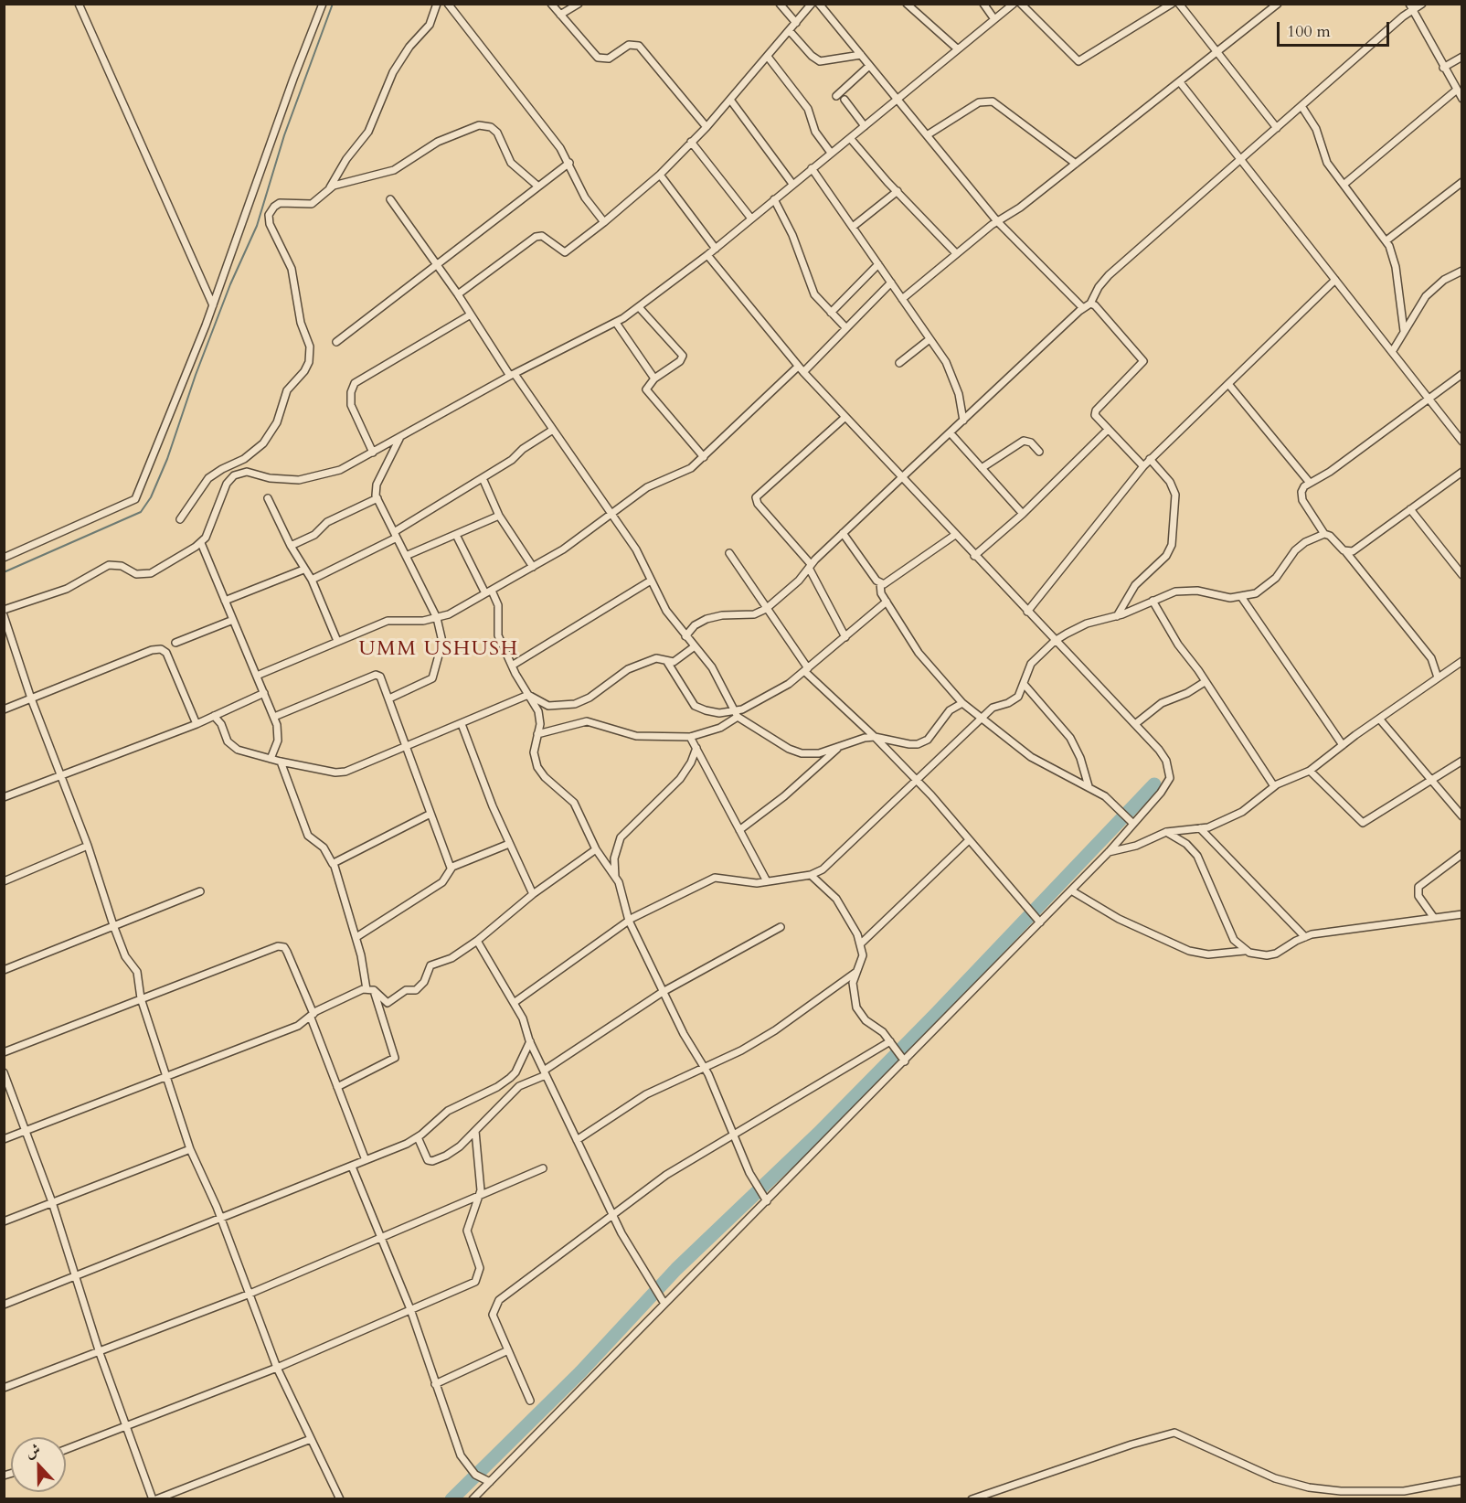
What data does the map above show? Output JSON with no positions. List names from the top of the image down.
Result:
{
  "districts": ["UMM USHUSH"],
  "scale_bar": "100 m",
  "north": "top"
}
